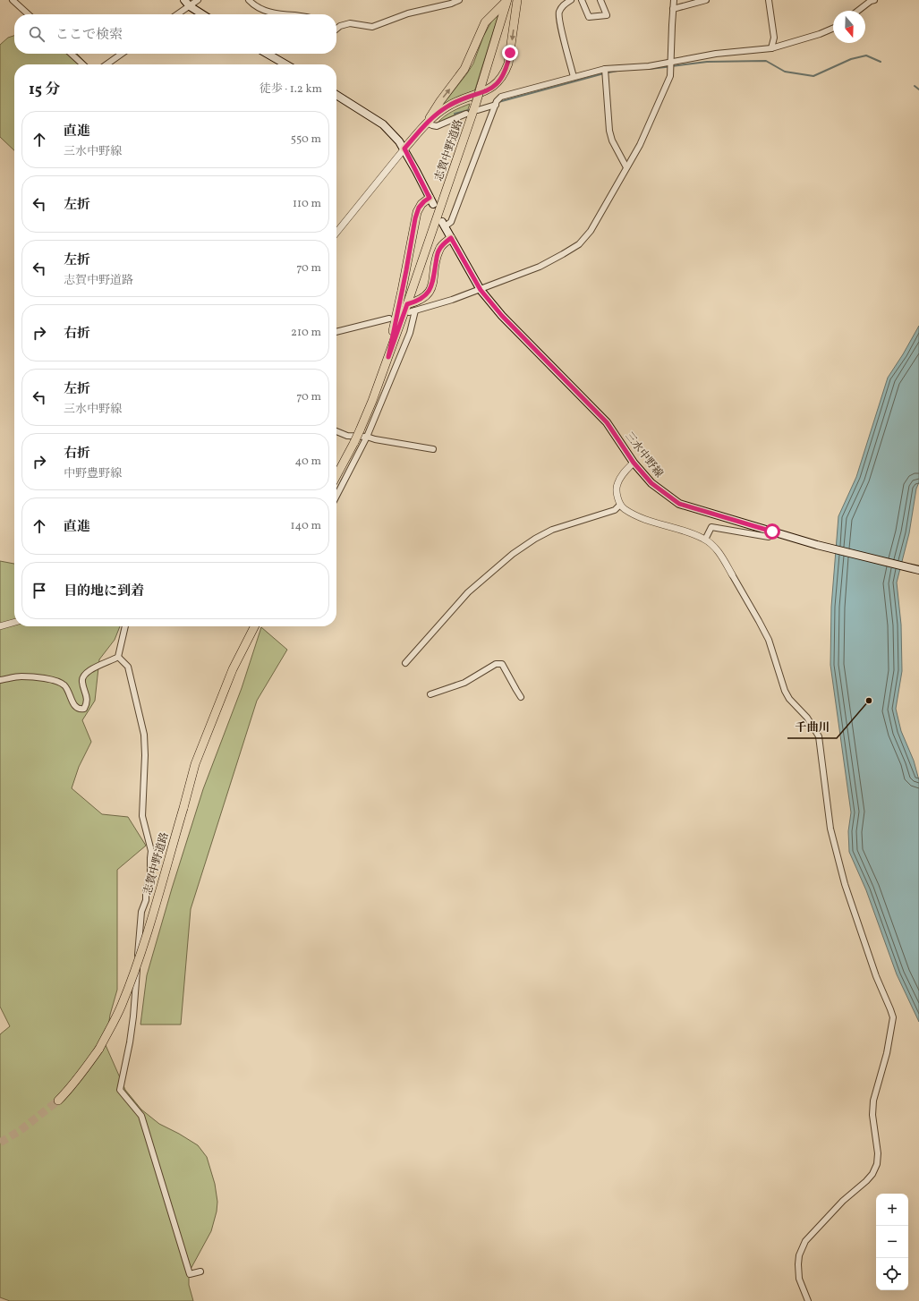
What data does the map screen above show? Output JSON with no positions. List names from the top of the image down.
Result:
{
  "streets": {
    "main road": ["志賀中野道路", "三水中野線"]
  },
  "places": ["千曲川"],
  "north": "bottom",
  "page": {
    "search": "ここで検索",
    "heading": ["15 分", "徒歩 · 1.2 km"],
    "list": [
      ["直進", "三水中野線", "550 m"],
      ["左折", "110 m"],
      ["左折", "志賀中野道路", "70 m"],
      ["右折", "210 m"],
      ["左折", "三水中野線", "70 m"],
      ["右折", "中野豊野線", "40 m"],
      ["直進", "140 m"],
      "目的地に到着"
    ],
    "map_buttons": ["+", "−"]
  }
}
